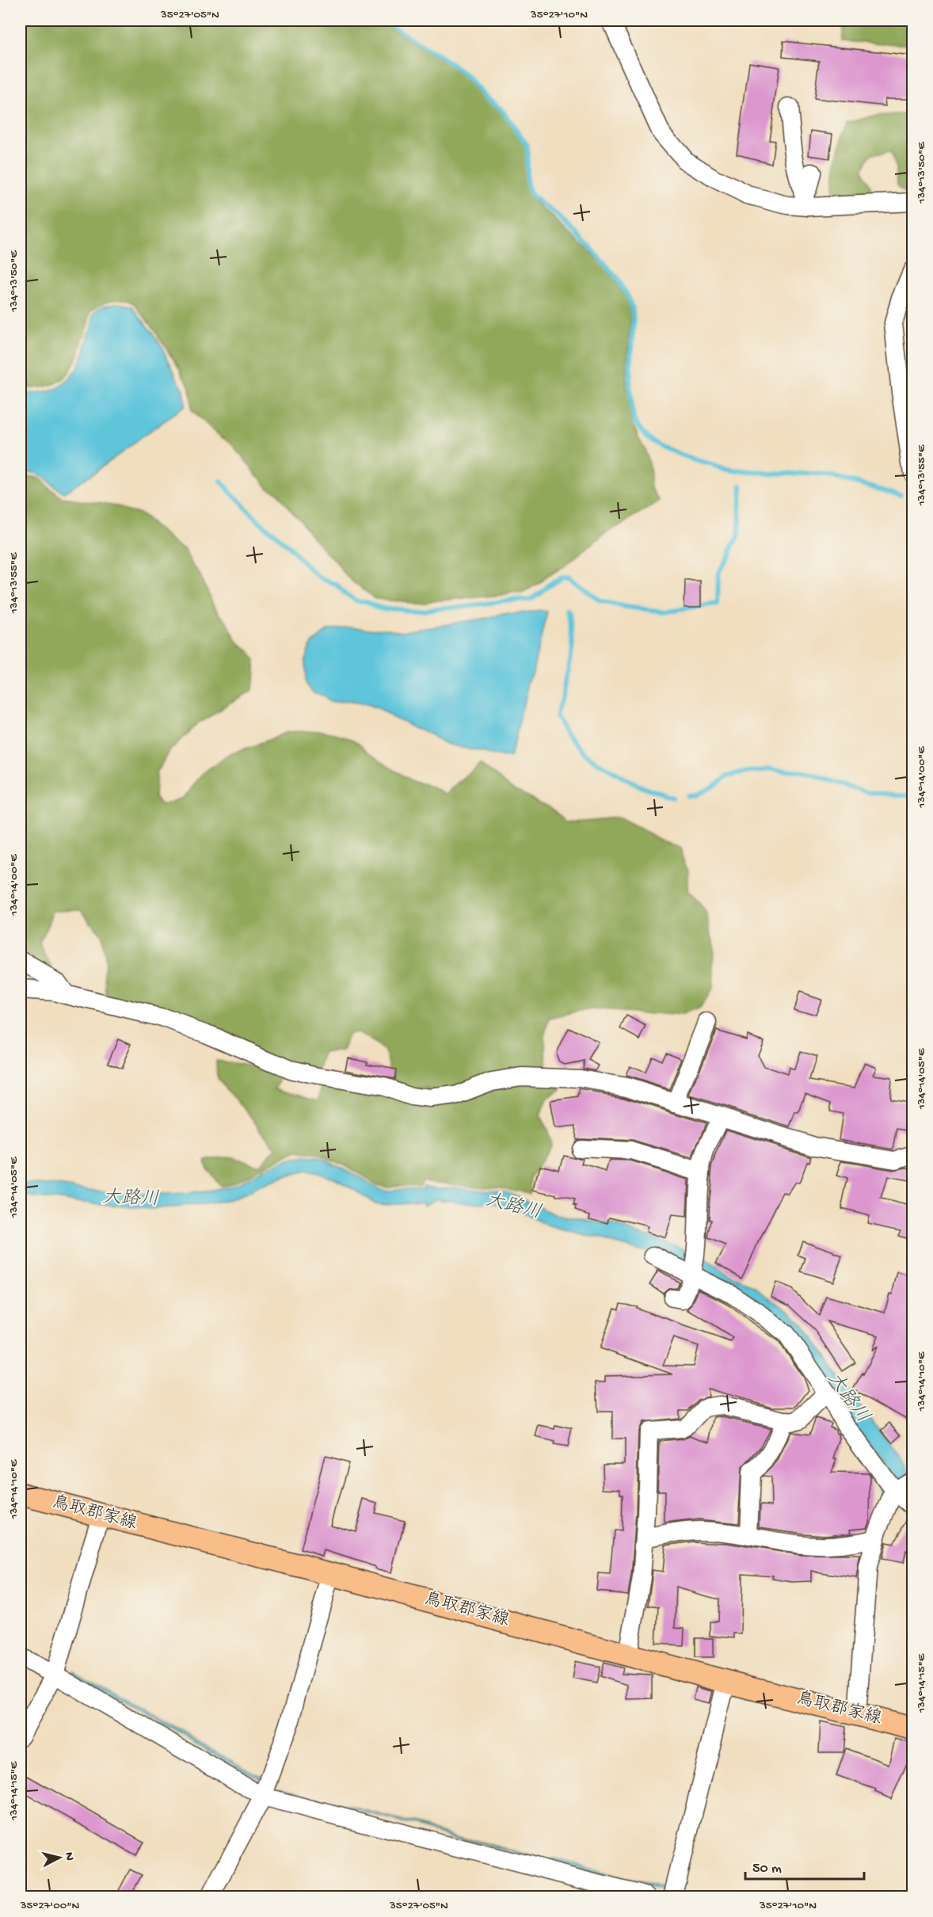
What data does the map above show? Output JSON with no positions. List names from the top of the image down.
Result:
{
  "streets": {
    "main road": ["鳥取郡家線"]
  },
  "water": ["大路川"],
  "scale_bar": "50 m",
  "north": "right",
  "coordinates": [
    "35°27'05\"N",
    "35°27'10\"N",
    "134°13'50\"E",
    "134°13'55\"E",
    "134°14'00\"E",
    "134°14'05\"E",
    "134°14'10\"E",
    "134°14'15\"E",
    "35°27'00\"N"
  ]
}
